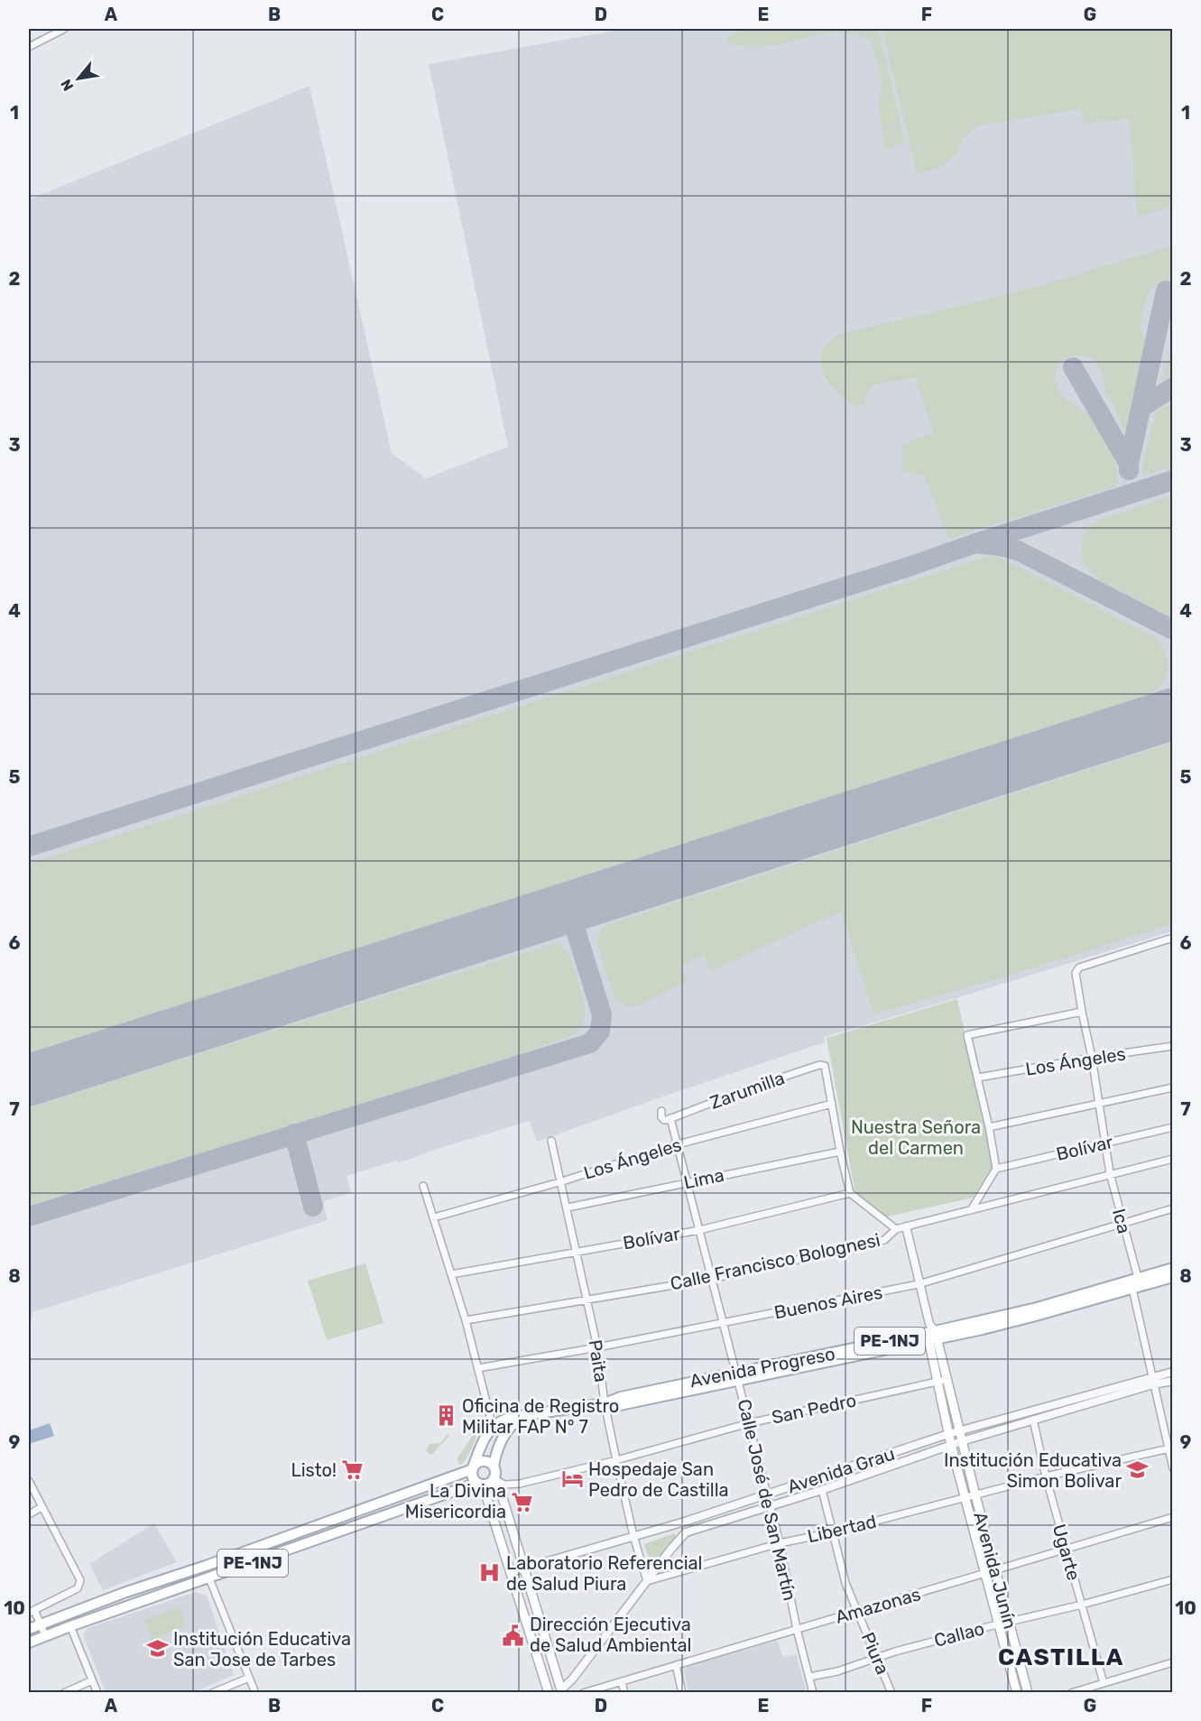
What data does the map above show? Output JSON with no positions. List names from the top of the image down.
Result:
{
  "streets": {
    "main road": ["PE-1NJ", "Avenida Progreso", "Avenida Junín"],
    "street": [
      "Los Ángeles",
      "Zarumilla",
      "Bolívar",
      "Lima",
      "Ica",
      "Calle Francisco Bolognesi",
      "Buenos Aires",
      "Paita",
      "San Pedro",
      "Avenida Grau",
      "Calle José de San Martín",
      "Libertad",
      "Ugarte",
      "Amazonas",
      "Callao",
      "Piura"
    ]
  },
  "crossings": [
    ["Los Ángeles", "Zarumilla"],
    ["Los Ángeles", "Ica"],
    ["Los Ángeles", "Paita"],
    ["Los Ángeles", "Calle José de San Martín"],
    ["Zarumilla", "Calle José de San Martín"],
    ["Bolívar", "Ica"],
    ["Bolívar", "Paita"],
    ["Bolívar", "Calle José de San Martín"],
    ["Lima", "Paita"],
    ["Lima", "Calle José de San Martín"],
    ["Ica", "Calle Francisco Bolognesi"],
    ["Ica", "Buenos Aires"],
    ["Ica", "Avenida Progreso"],
    ["Calle Francisco Bolognesi", "Paita"],
    ["Calle Francisco Bolognesi", "Calle José de San Martín"],
    ["Calle Francisco Bolognesi", "Avenida Junín"],
    ["Buenos Aires", "Paita"],
    ["Buenos Aires", "Calle José de San Martín"],
    ["Buenos Aires", "Avenida Junín"],
    ["PE-1NJ", "San Pedro"],
    ["Paita", "Avenida Progreso"],
    ["Paita", "San Pedro"],
    ["Paita", "Avenida Grau"],
    ["Paita", "Libertad"],
    ["Avenida Progreso", "Calle José de San Martín"],
    ["Avenida Progreso", "Avenida Junín"],
    ["San Pedro", "Calle José de San Martín"],
    ["San Pedro", "Avenida Junín"],
    ["Avenida Grau", "Calle José de San Martín"],
    ["Avenida Grau", "Libertad"],
    ["Avenida Grau", "Ugarte"],
    ["Avenida Grau", "Avenida Junín"],
    ["Avenida Grau", "Piura"],
    ["Calle José de San Martín", "Libertad"],
    ["Calle José de San Martín", "Amazonas"],
    ["Calle José de San Martín", "Callao"],
    ["Libertad", "Ugarte"],
    ["Libertad", "Avenida Junín"],
    ["Libertad", "Piura"],
    ["Ugarte", "Amazonas"],
    ["Ugarte", "Callao"],
    ["Avenida Junín", "Amazonas"],
    ["Avenida Junín", "Callao"],
    ["Amazonas", "Piura"],
    ["Callao", "Piura"]
  ],
  "districts": ["CASTILLA"],
  "parks": ["Nuestra Señora del Carmen"],
  "places": {
    "building": ["Oficina de Registro Militar FAP N° 7"],
    "supermarket": ["Listo!", "La Divina Misericordia"],
    "school or university": ["Institución Educativa Simon Bolivar", "Institución Educativa San Jose de Tarbes"],
    "hotel": ["Hospedaje San Pedro de Castilla"],
    "hospital": ["Laboratorio Referencial de Salud Piura"],
    "public building": ["Dirección Ejecutiva de Salud Ambiental"]
  },
  "north": "bottom left",
  "grid": {
    "columns": [
      "A",
      "B",
      "C",
      "D",
      "E",
      "F",
      "G"
    ],
    "rows": [
      "1",
      "2",
      "3",
      "4",
      "5",
      "6",
      "7",
      "8",
      "9",
      "10"
    ]
  }
}
